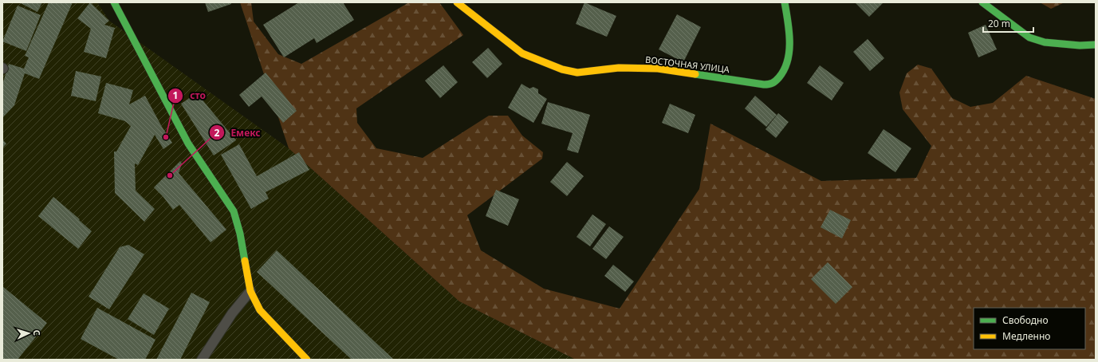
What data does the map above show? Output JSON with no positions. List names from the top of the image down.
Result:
{
  "streets": {
    "street": ["ВОСТОЧНАЯ УЛИЦА"]
  },
  "places": ["сто", "Емекс"],
  "legend": ["Свободно", "Медленно"],
  "scale_bar": "20 m",
  "north": "right"
}
